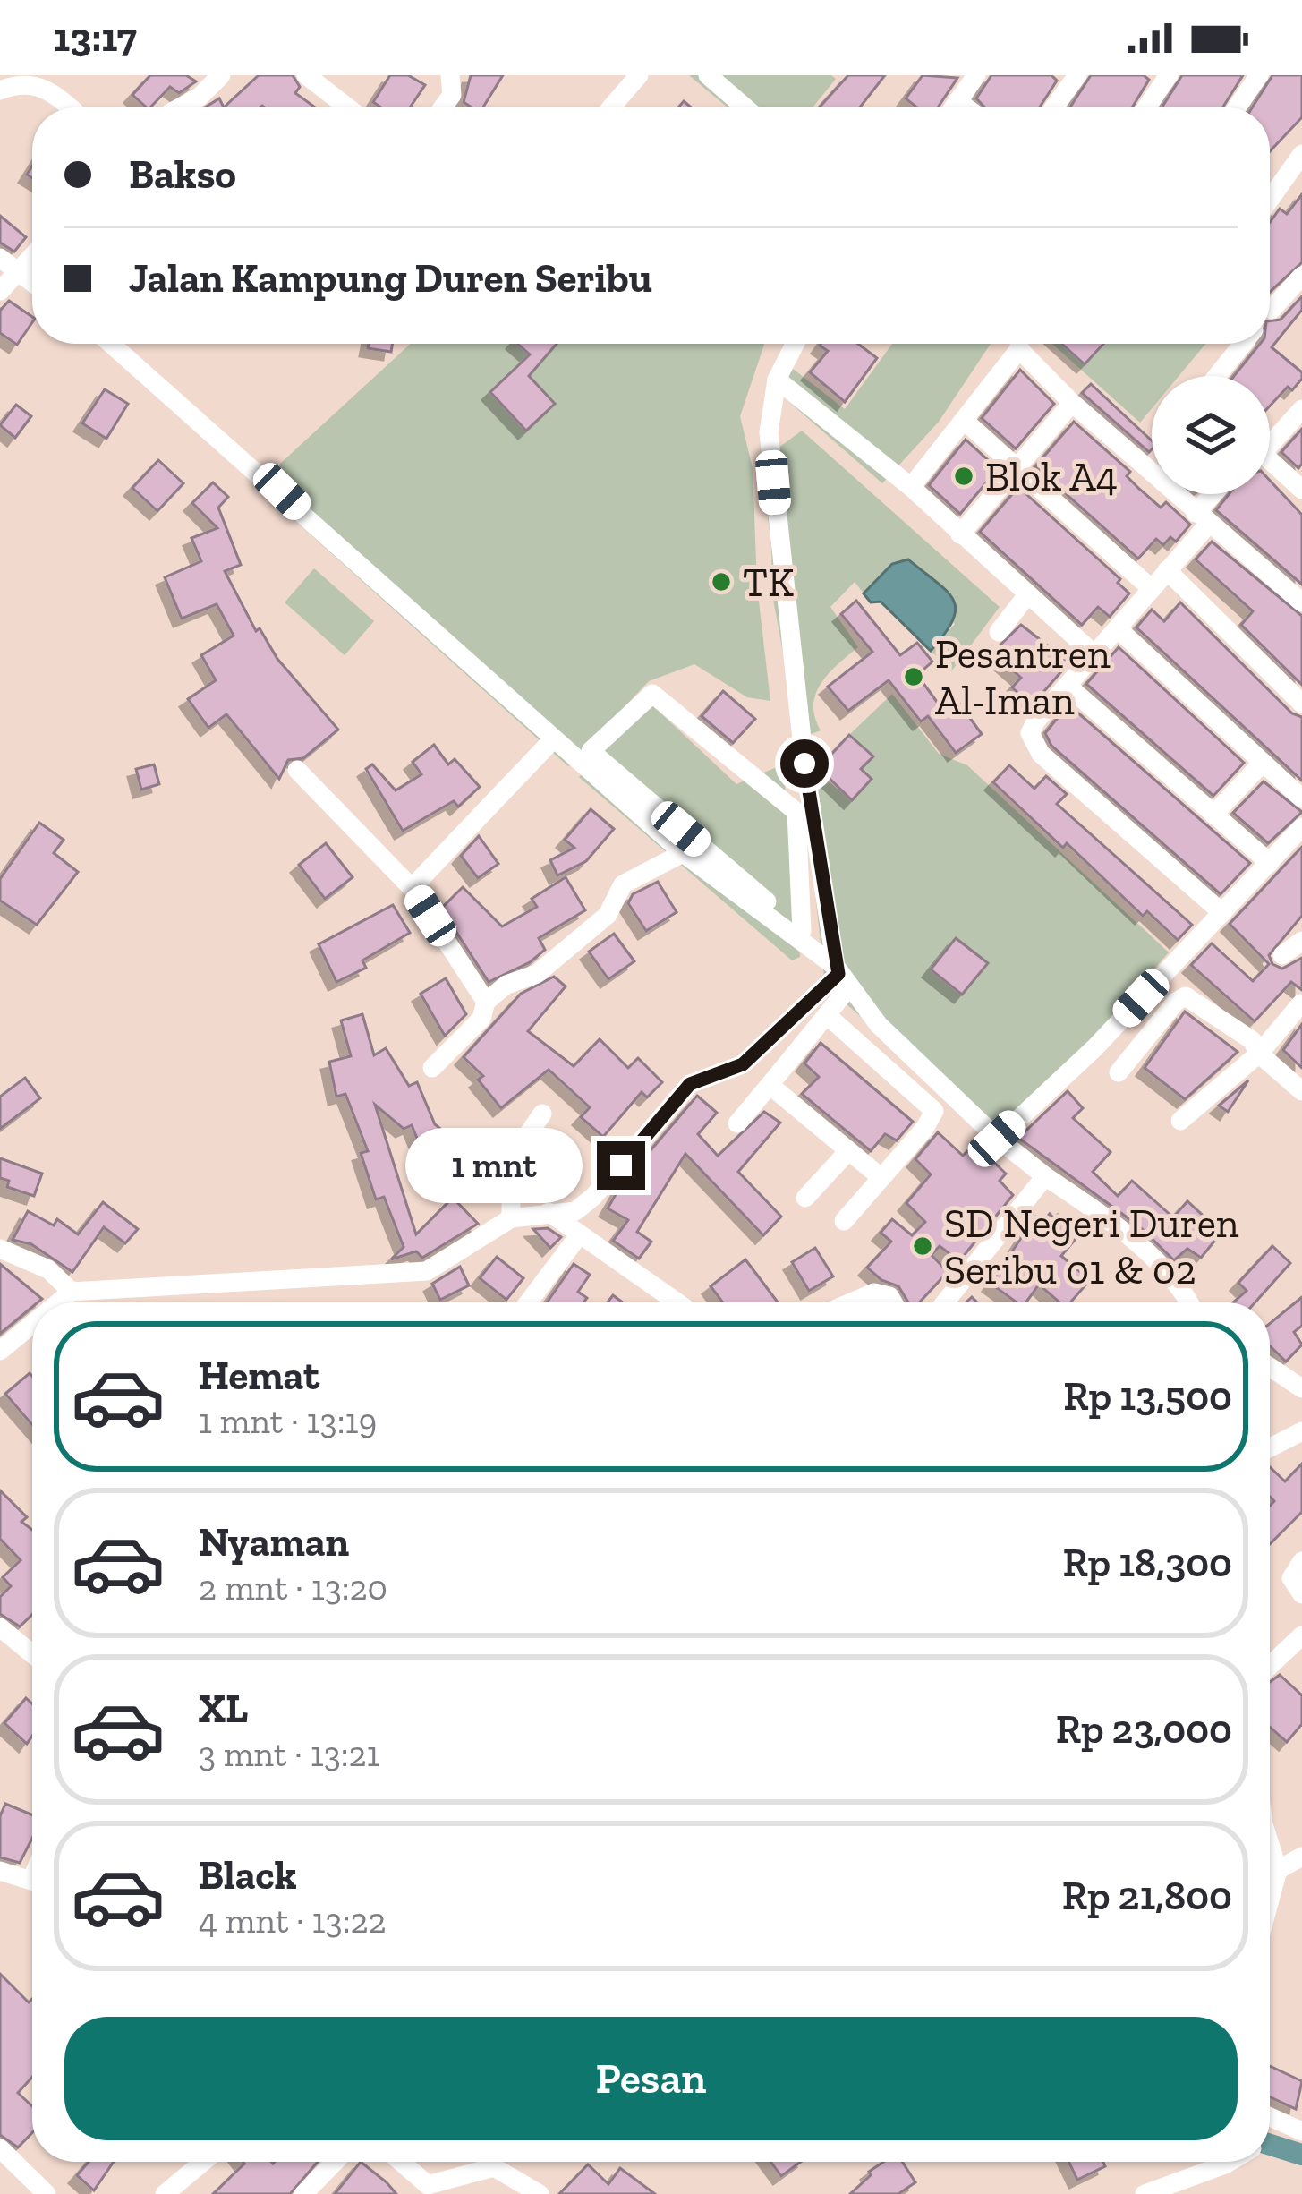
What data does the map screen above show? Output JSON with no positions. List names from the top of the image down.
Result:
{
  "places": [
    "Blok A4",
    "TK",
    "Pesantren Al-Iman",
    "SD Negeri Duren Seribu 01 & 02"
  ],
  "page": {
    "status": "13:17",
    "banner": ["Bakso", "Jalan Kampung Duren Seribu"],
    "bubble": "1 mnt",
    "list": [
      {
        "name": "Hemat",
        "note": "1 mnt · 13:19",
        "value": "Rp 13,500"
      },
      {
        "name": "Nyaman",
        "note": "2 mnt · 13:20",
        "value": "Rp 18,300"
      },
      {
        "name": "XL",
        "note": "3 mnt · 13:21",
        "value": "Rp 23,000"
      },
      {
        "name": "Black",
        "note": "4 mnt · 13:22",
        "value": "Rp 21,800"
      }
    ],
    "buttons": "Pesan"
  }
}
